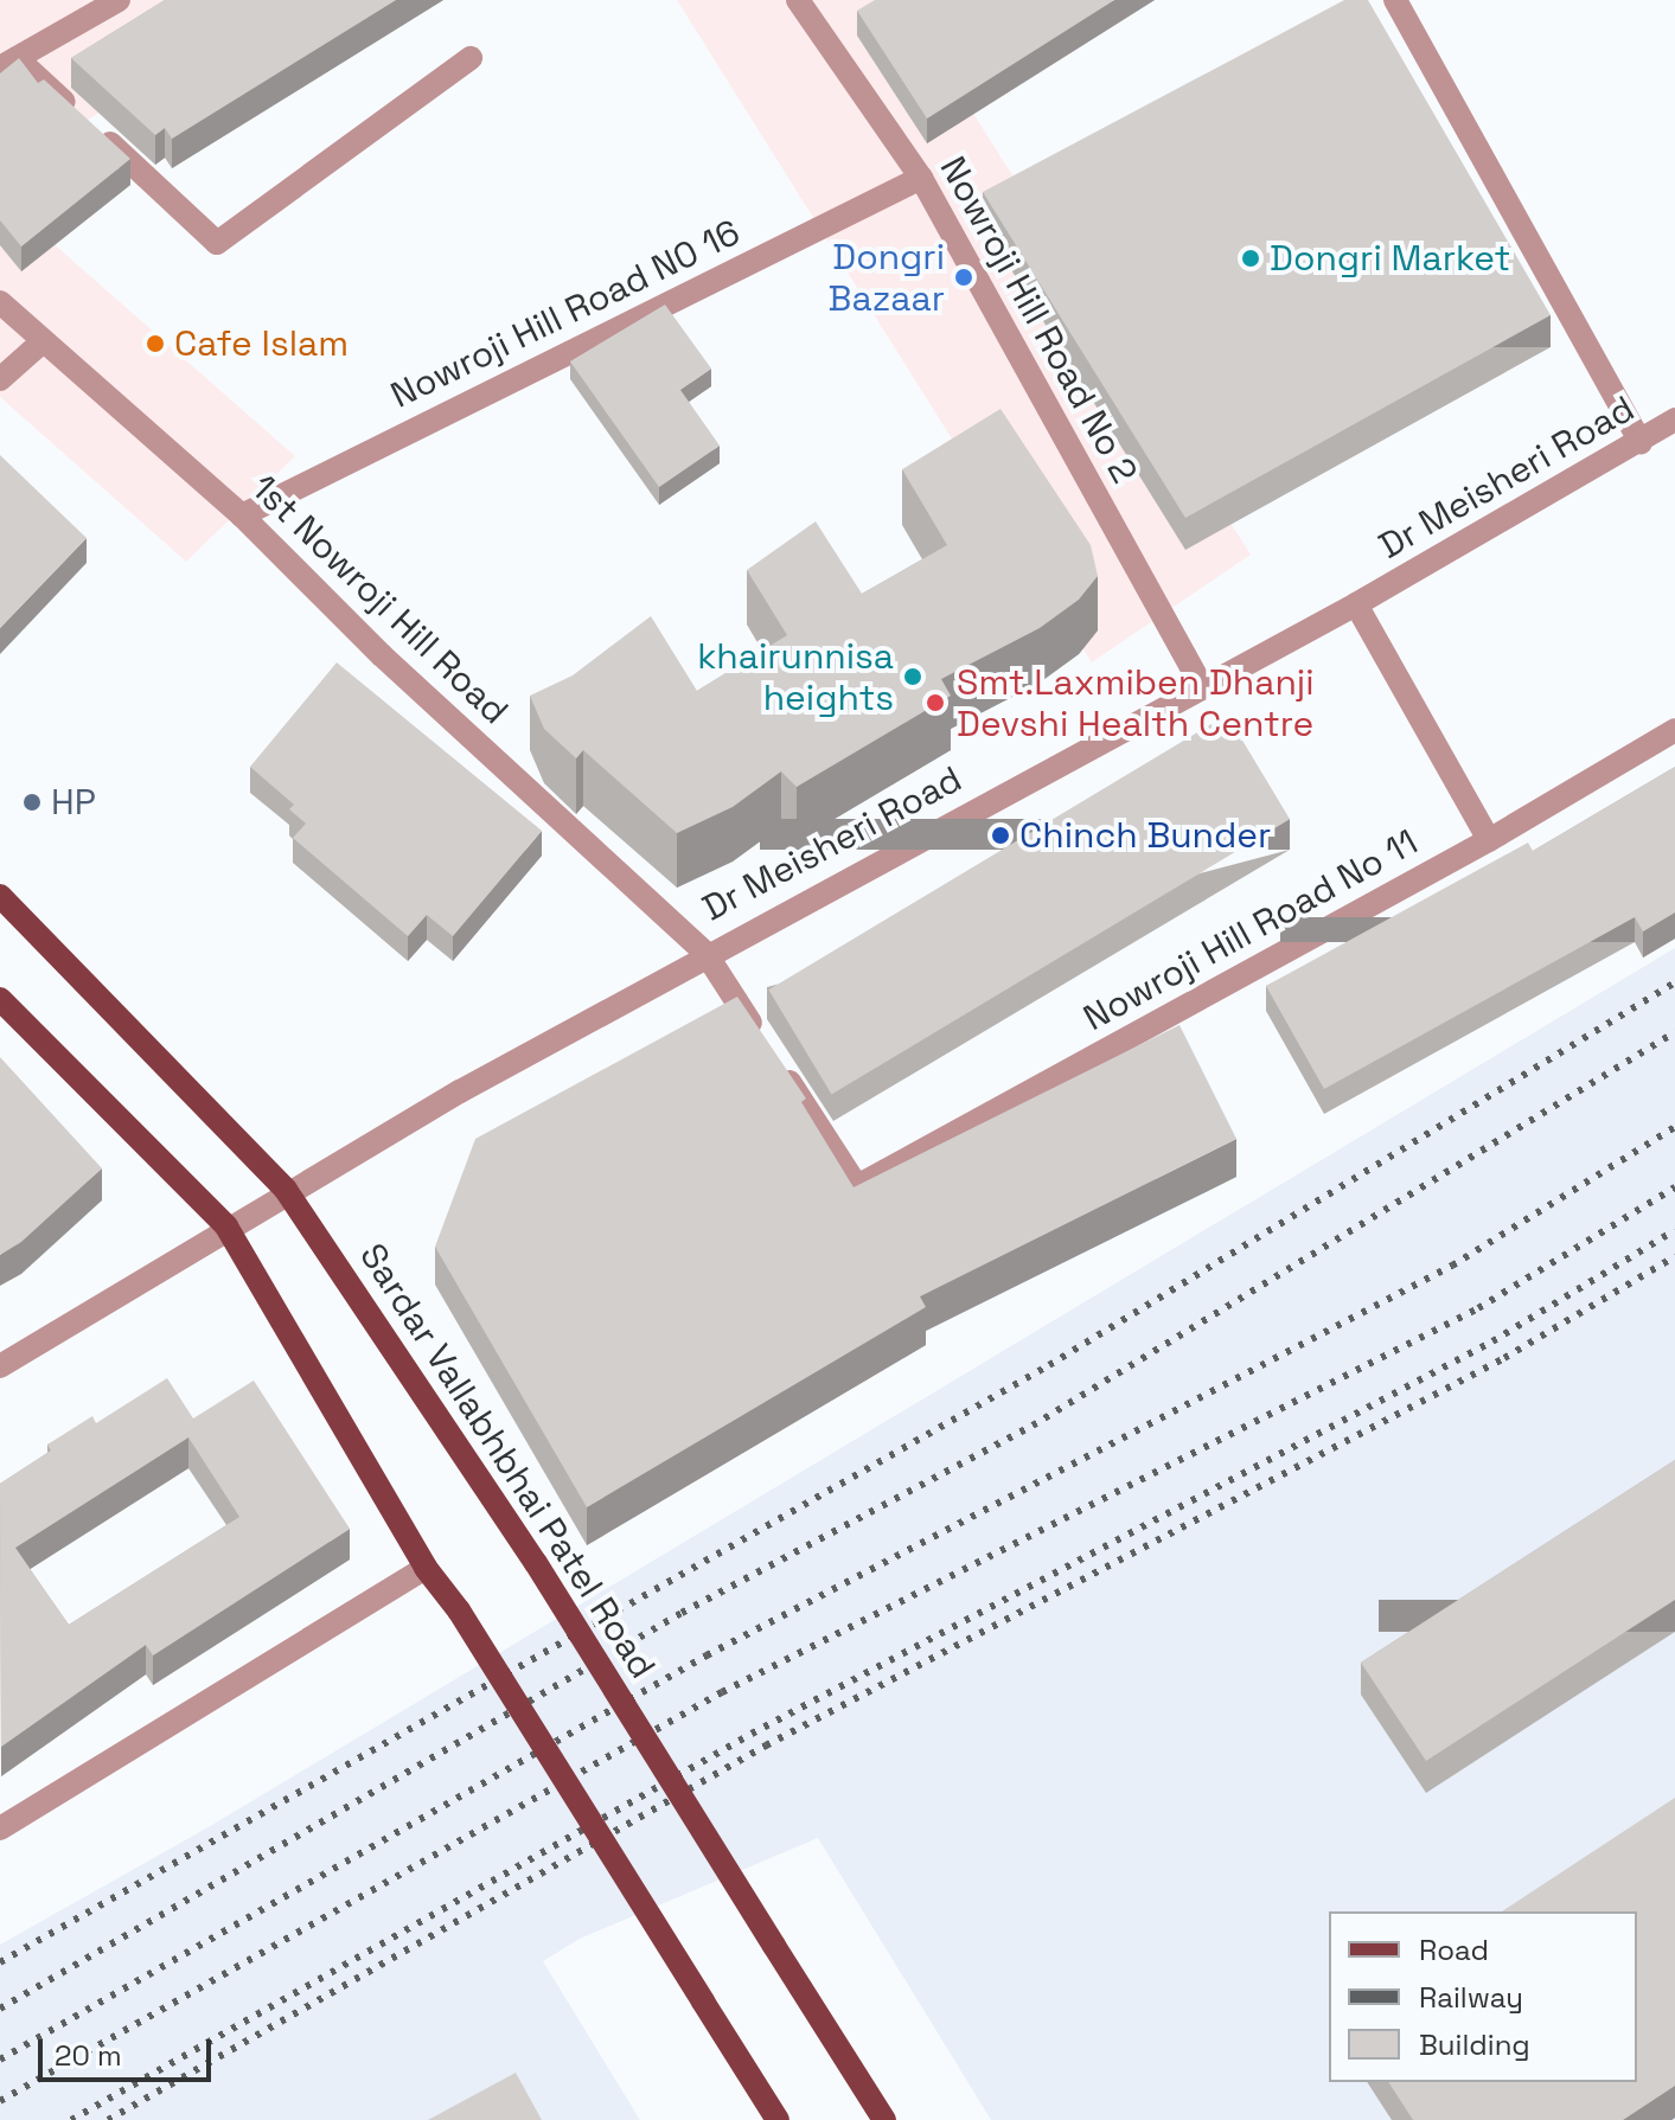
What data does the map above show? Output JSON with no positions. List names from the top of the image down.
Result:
{
  "streets": {
    "main road": ["Sardar Vallabhbhai Patel Road"],
    "street": [
      "Nowroji Hill Road N0 16",
      "Nowroji Hill Road No 2",
      "Dr Meisheri Road",
      "1st Nowroji Hill Road",
      "Nowroji Hill Road No 11"
    ]
  },
  "crossings": [
    ["Nowroji Hill Road N0 16", "Nowroji Hill Road No 2"],
    ["Nowroji Hill Road N0 16", "1st Nowroji Hill Road"],
    ["Nowroji Hill Road No 2", "Dr Meisheri Road"],
    ["Dr Meisheri Road", "1st Nowroji Hill Road"],
    ["Dr Meisheri Road", "Sardar Vallabhbhai Patel Road"],
    ["1st Nowroji Hill Road", "Nowroji Hill Road No 11"]
  ],
  "places": [
    "Dongri Market",
    "Dongri Bazaar",
    "Cafe Islam",
    "khairunnisa heights",
    "Smt.Laxmiben Dhanji Devshi Health Centre",
    "HP",
    "Chinch Bunder"
  ],
  "legend": ["Road", "Railway", "Building"],
  "scale_bar": "20 m"
}
